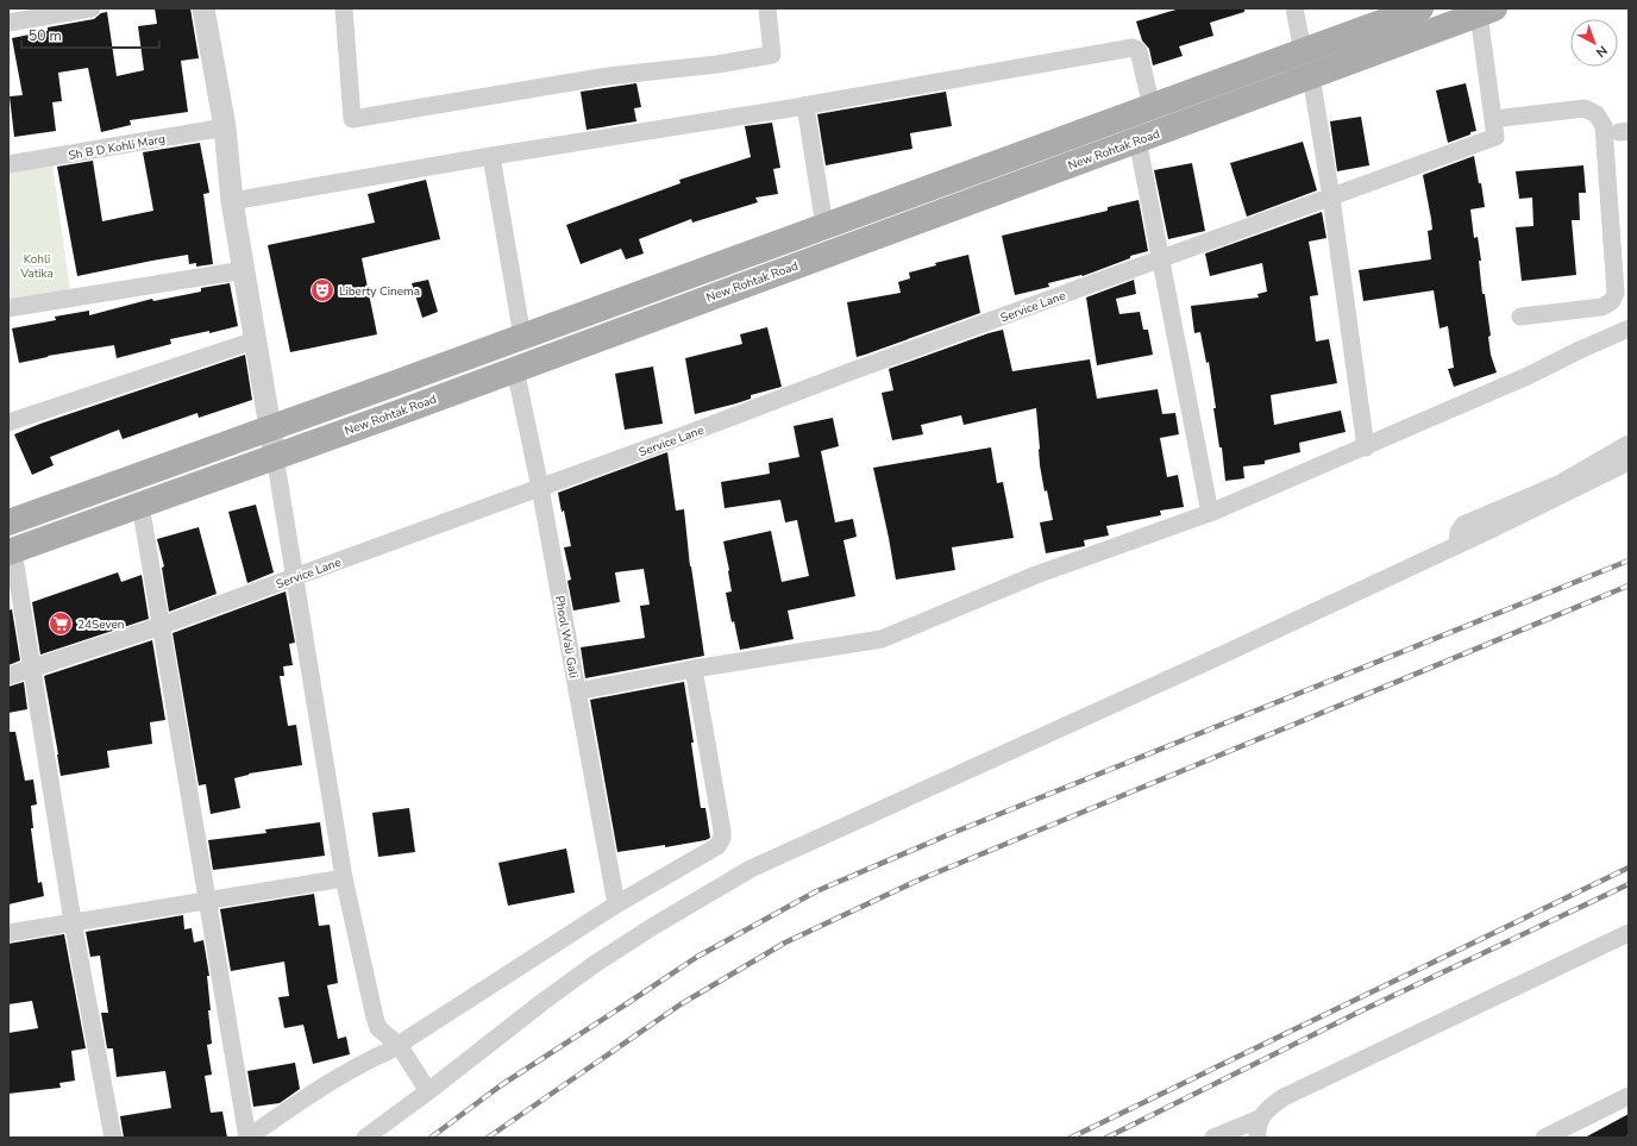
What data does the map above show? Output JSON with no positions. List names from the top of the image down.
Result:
{
  "streets": {
    "main road": ["New Rohtak Road"],
    "street": ["Sh B D Kohli Marg", "Service Lane", "Phool Wali Gali"]
  },
  "crossings": [
    ["New Rohtak Road", "Phool Wali Gali"],
    ["Service Lane", "Phool Wali Gali"]
  ],
  "parks": ["Kohli Vatika"],
  "places": {
    "theatre": ["Liberty Cinema"],
    "supermarket": ["24Seven"]
  },
  "scale_bar": "50 m",
  "north": "bottom right"
}
